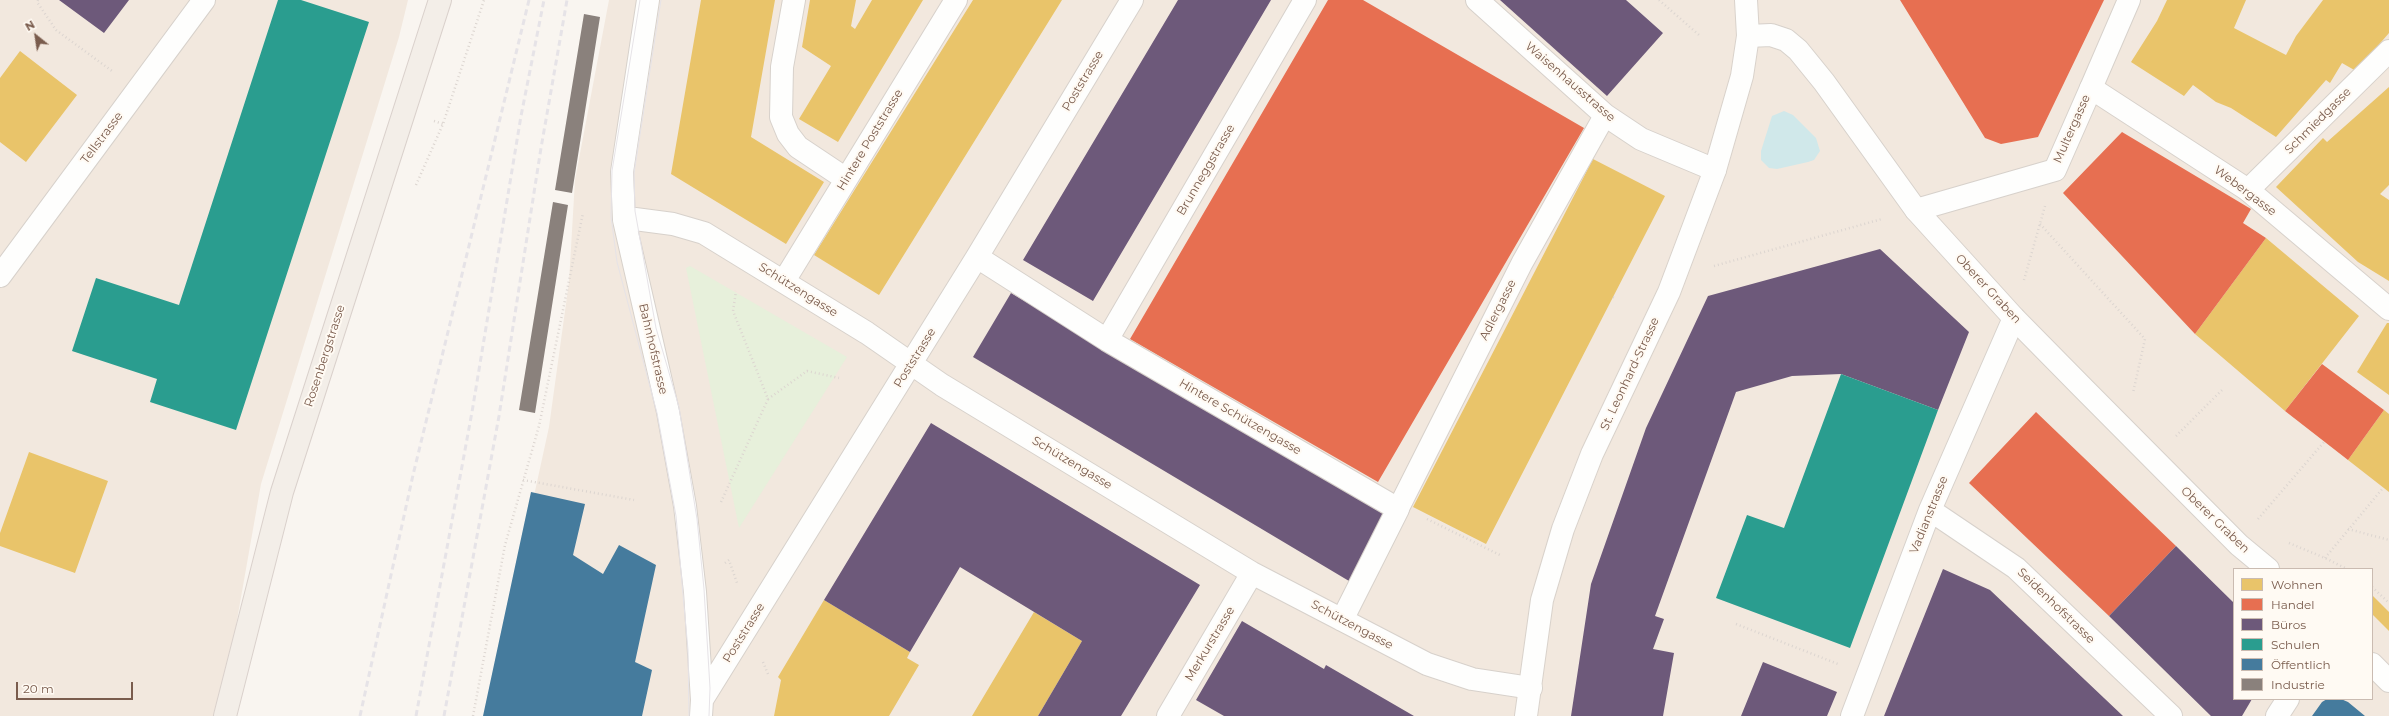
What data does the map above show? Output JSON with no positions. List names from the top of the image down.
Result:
{
  "streets": {
    "main road": ["Rosenbergstrasse"],
    "street": [
      "Poststrasse",
      "Waisenhausstrasse",
      "Schmiedgasse",
      "Multergasse",
      "Tellstrasse",
      "Hintere Poststrasse",
      "Brunneggstrasse",
      "Webergasse",
      "Oberer Graben",
      "Schützengasse",
      "Bahnhofstrasse",
      "St. Leonhard-Strasse",
      "Hintere Schützengasse",
      "Vadianstrasse",
      "Seidenhofstrasse",
      "Merkurstrasse"
    ],
    "lane": ["Adlergasse"]
  },
  "crossings": [
    ["Poststrasse", "Schützengasse"],
    ["Poststrasse", "Bahnhofstrasse"],
    ["Poststrasse", "Hintere Schützengasse"],
    ["Waisenhausstrasse", "Adlergasse"],
    ["Waisenhausstrasse", "St. Leonhard-Strasse"],
    ["Schmiedgasse", "Webergasse"],
    ["Multergasse", "Webergasse"],
    ["Multergasse", "Oberer Graben"],
    ["Hintere Poststrasse", "Schützengasse"],
    ["Brunneggstrasse", "Hintere Schützengasse"],
    ["Oberer Graben", "St. Leonhard-Strasse"],
    ["Oberer Graben", "Vadianstrasse"],
    ["Schützengasse", "Bahnhofstrasse"],
    ["Schützengasse", "St. Leonhard-Strasse"],
    ["Schützengasse", "Merkurstrasse"],
    ["Adlergasse", "Hintere Schützengasse"],
    ["Vadianstrasse", "Seidenhofstrasse"]
  ],
  "legend": [
    "Wohnen",
    "Handel",
    "Büros",
    "Schulen",
    "Öffentlich",
    "Industrie"
  ],
  "scale_bar": "20 m",
  "north": "top left"
}
